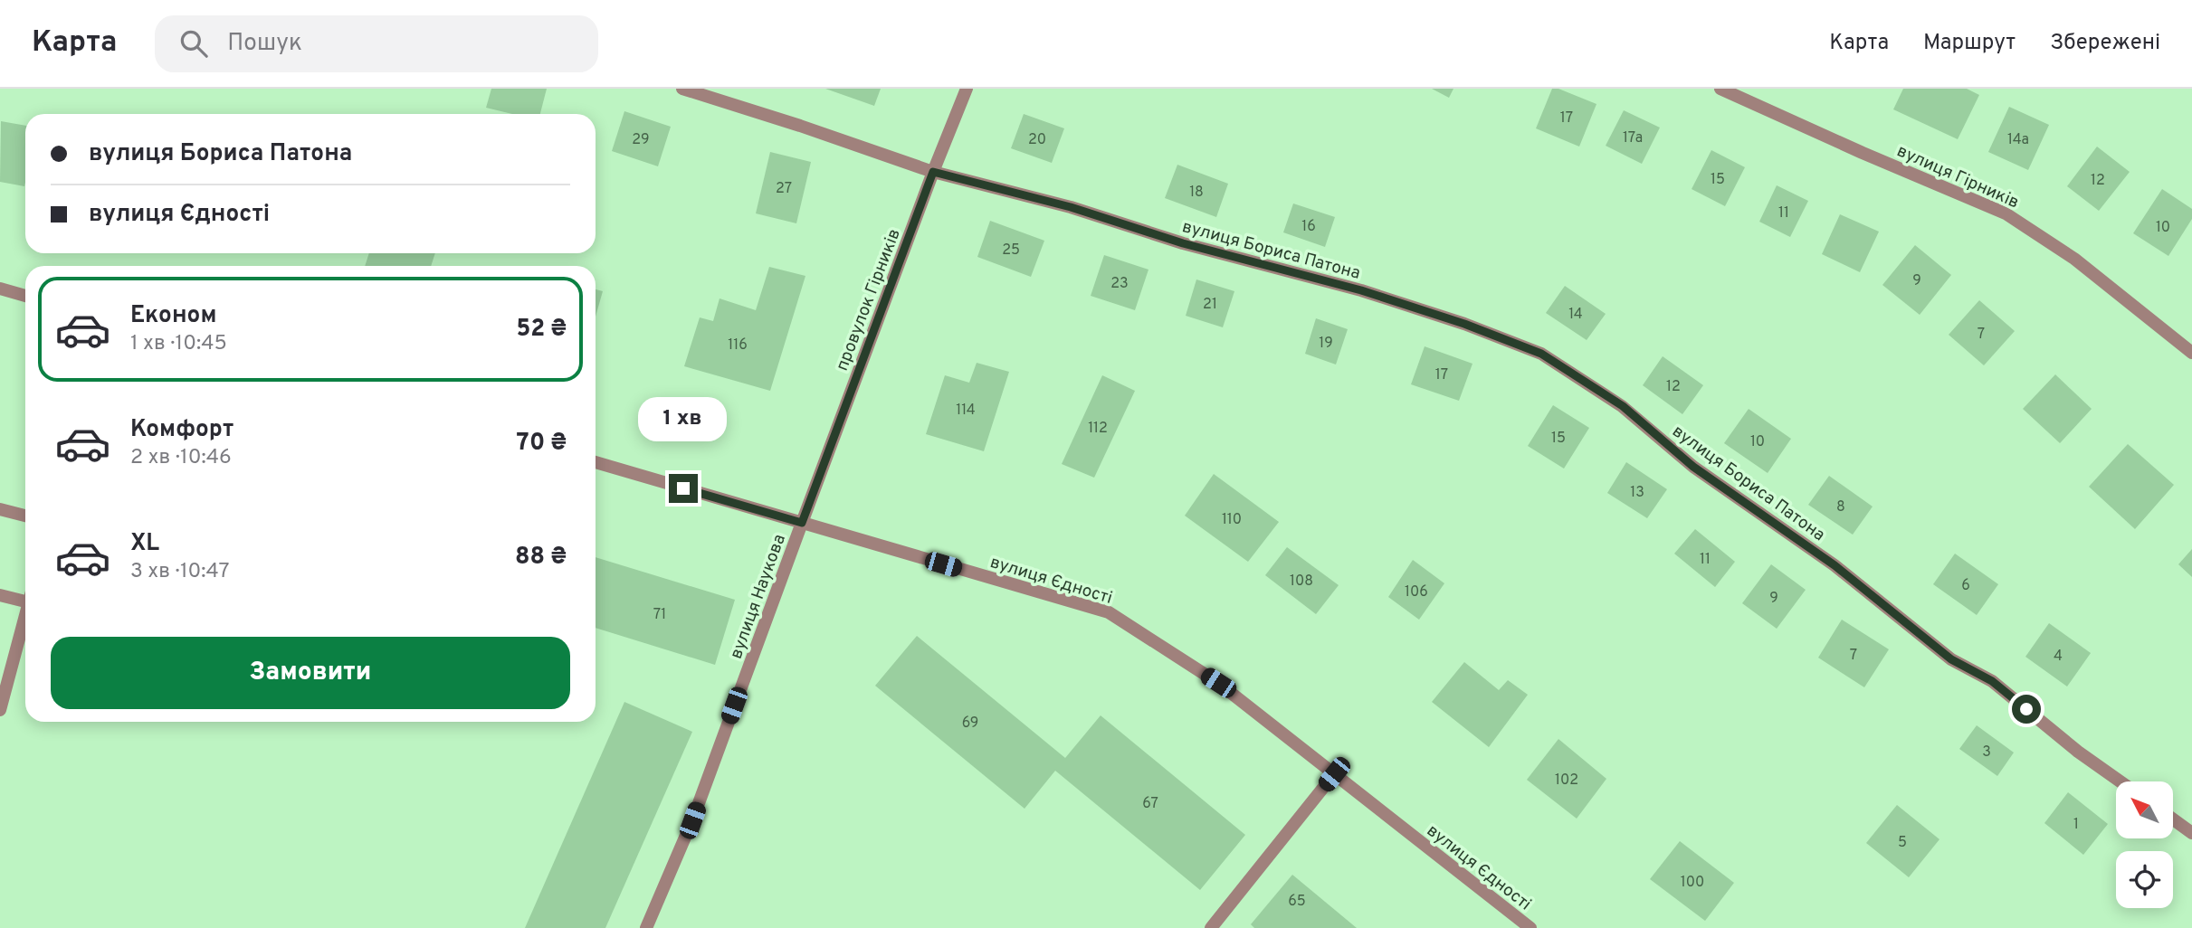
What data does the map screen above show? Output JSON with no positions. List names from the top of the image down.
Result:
{
  "streets": {
    "street": [
      "вулиця Гірників",
      "вулиця Бориса Патона",
      "провулок Гірників",
      "вулиця Єдності",
      "вулиця Наукова"
    ]
  },
  "crossings": [
    ["вулиця Бориса Патона", "провулок Гірників"],
    ["провулок Гірників", "вулиця Єдності"],
    ["провулок Гірників", "вулиця Наукова"],
    ["вулиця Єдності", "вулиця Наукова"]
  ],
  "house_numbers": [
    "17",
    "17а",
    "29",
    "20",
    "14а",
    "15",
    "12",
    "27",
    "18",
    "11",
    "16",
    "10",
    "25",
    "9",
    "23",
    "21",
    "14",
    "7",
    "19",
    "116",
    "17",
    "12",
    "114",
    "112",
    "15",
    "10",
    "13",
    "8",
    "110",
    "11",
    "108",
    "6",
    "106",
    "9",
    "71",
    "7",
    "4",
    "69",
    "3",
    "102",
    "67",
    "1",
    "5",
    "100",
    "65"
  ],
  "north": "top left",
  "page": {
    "header": "Карта",
    "search": "Пошук",
    "nav": ["Карта", "Маршрут", "Збережені"],
    "banner": ["вулиця Бориса Патона", "вулиця Єдності"],
    "list": [
      {
        "name": "Економ",
        "note": "1 хв · 10:45",
        "value": "52 ₴"
      },
      {
        "name": "Комфорт",
        "note": "2 хв · 10:46",
        "value": "70 ₴"
      },
      {
        "name": "XL",
        "note": "3 хв · 10:47",
        "value": "88 ₴"
      }
    ],
    "bubble": "1 хв",
    "buttons": "Замовити"
  }
}
